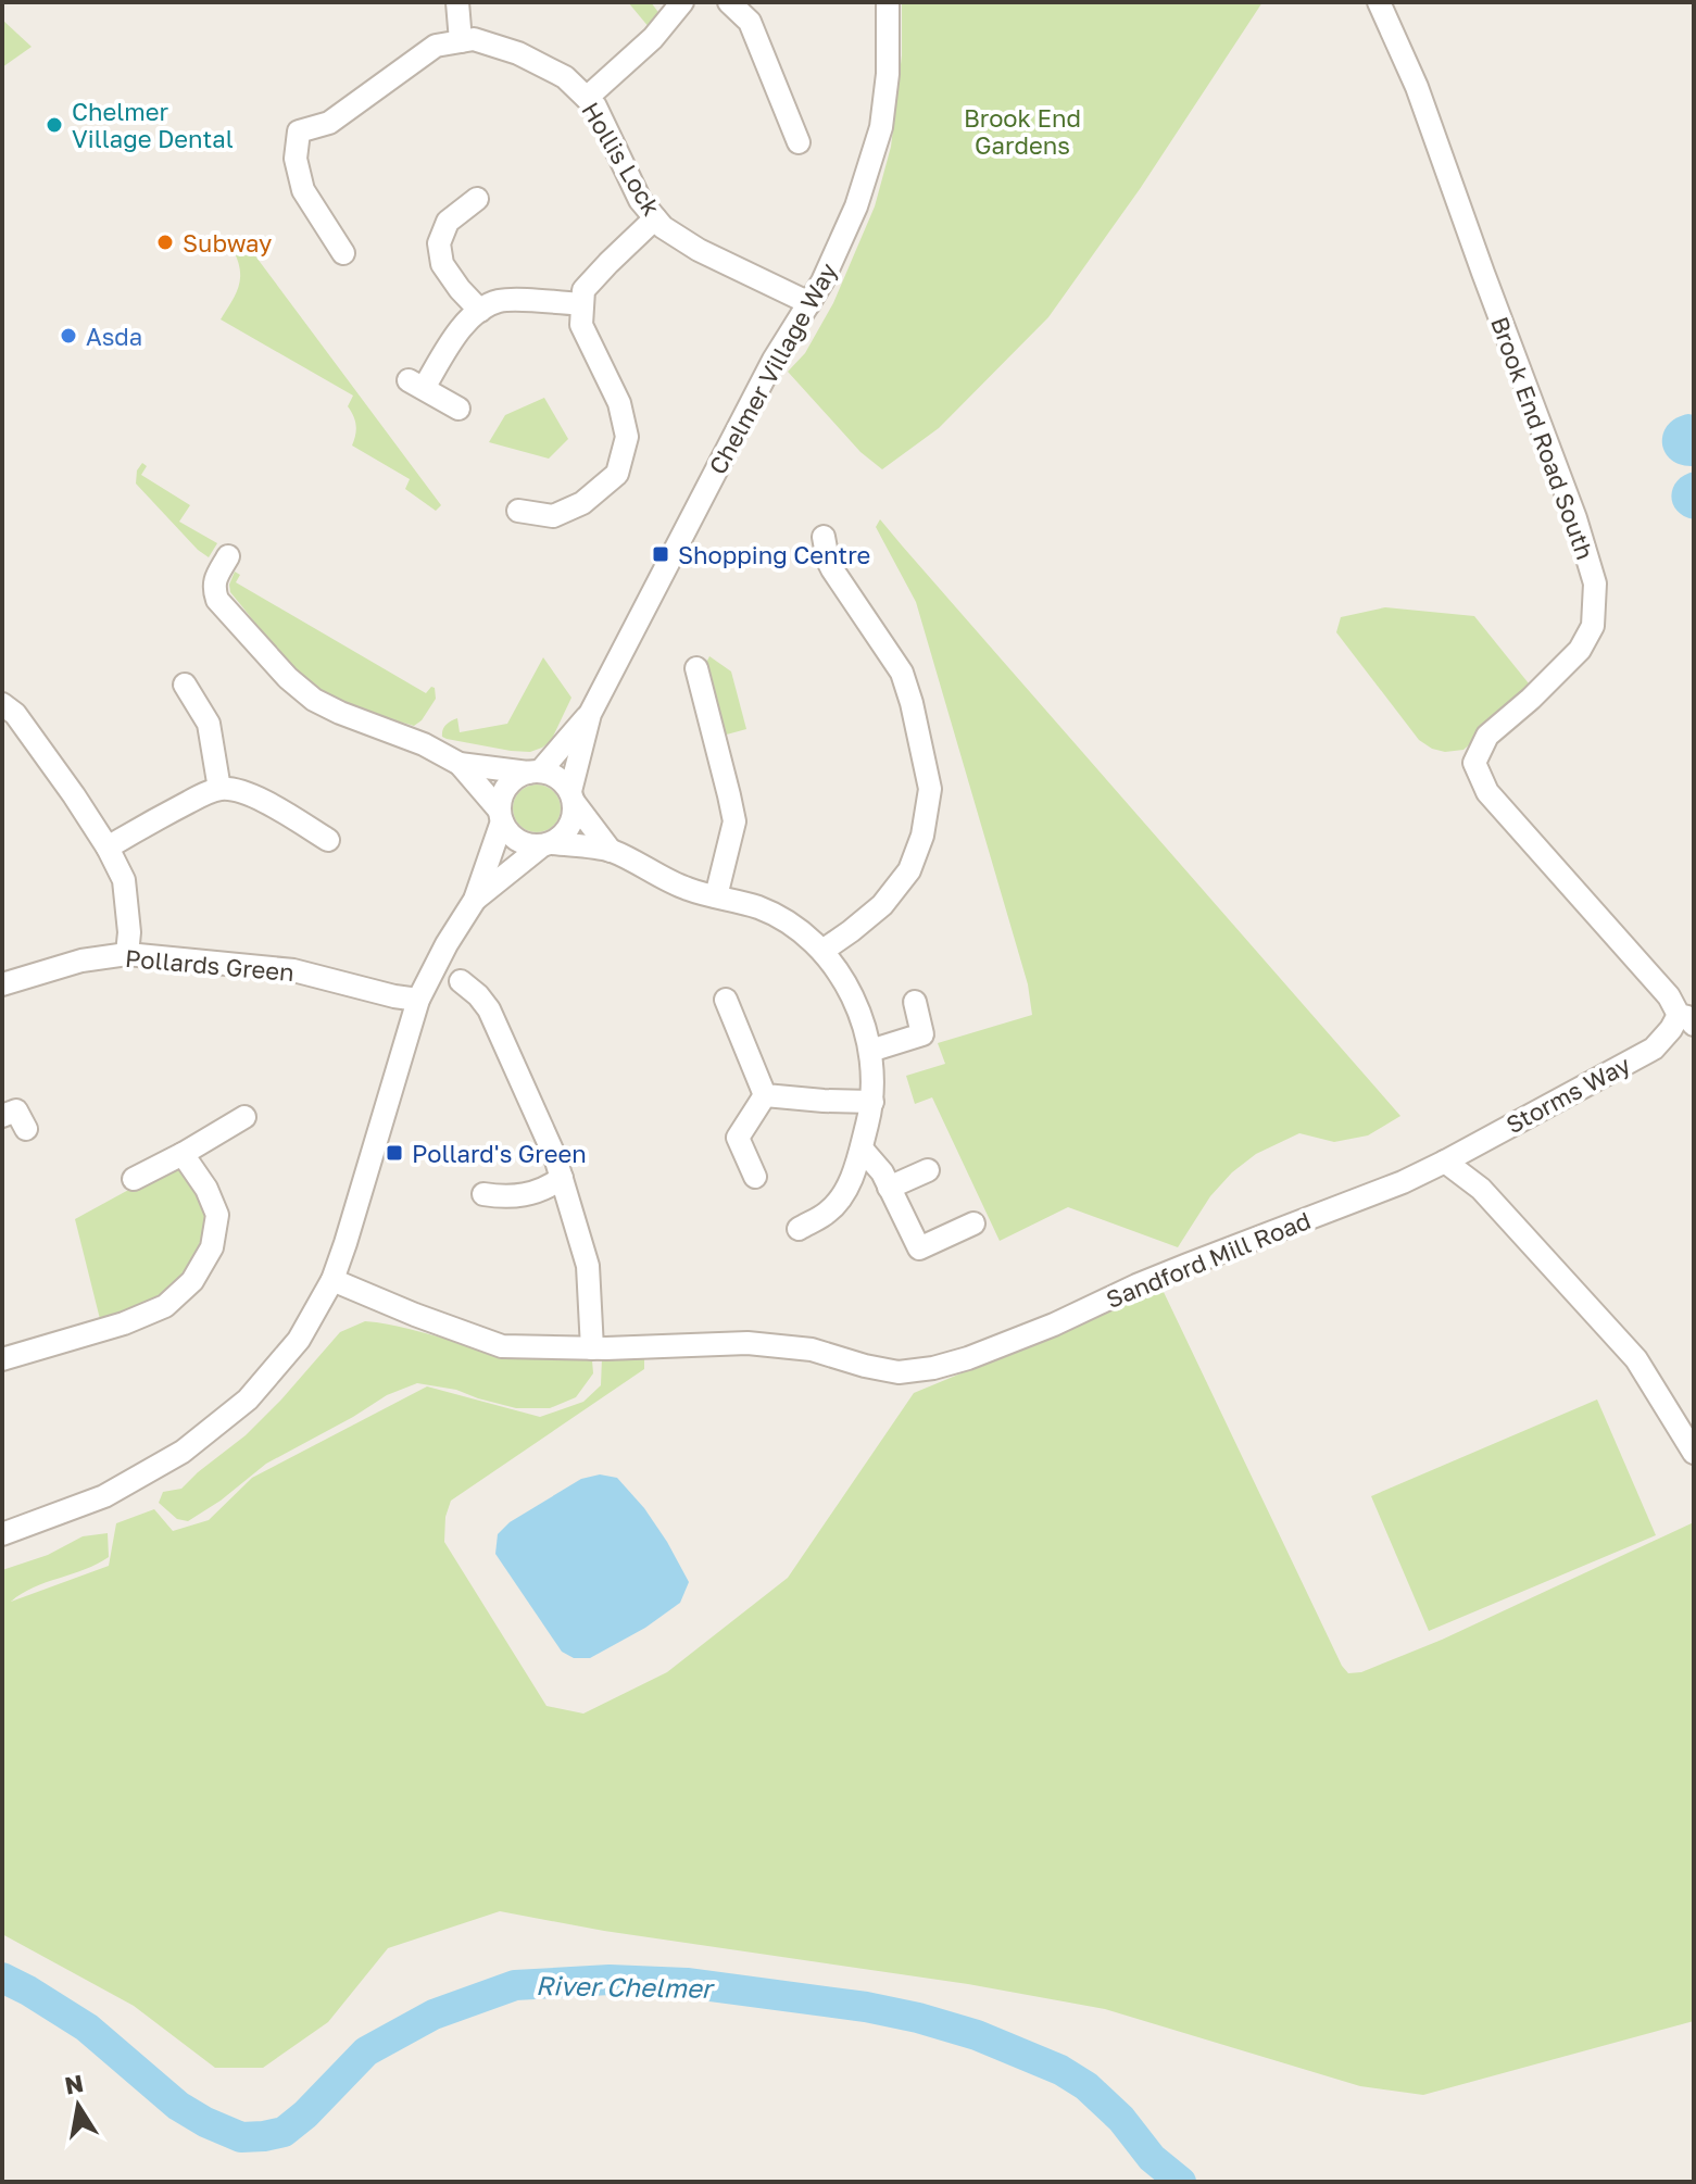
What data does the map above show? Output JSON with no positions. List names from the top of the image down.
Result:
{
  "streets": {
    "street": [
      "Hollis Lock",
      "Chelmer Village Way",
      "Brook End Road South",
      "Pollards Green",
      "Storms Way",
      "Sandford Mill Road"
    ]
  },
  "crossings": [
    ["Hollis Lock", "Chelmer Village Way"],
    ["Chelmer Village Way", "Pollards Green"],
    ["Chelmer Village Way", "Sandford Mill Road"],
    ["Brook End Road South", "Storms Way"],
    ["Storms Way", "Sandford Mill Road"]
  ],
  "water": ["River Chelmer"],
  "parks": ["Brook End Gardens"],
  "places": {
    "other": ["Chelmer Village Dental", "Subway", "Asda"],
    "transit": ["Shopping Centre", "Pollard's Green"]
  },
  "north": "top"
}
